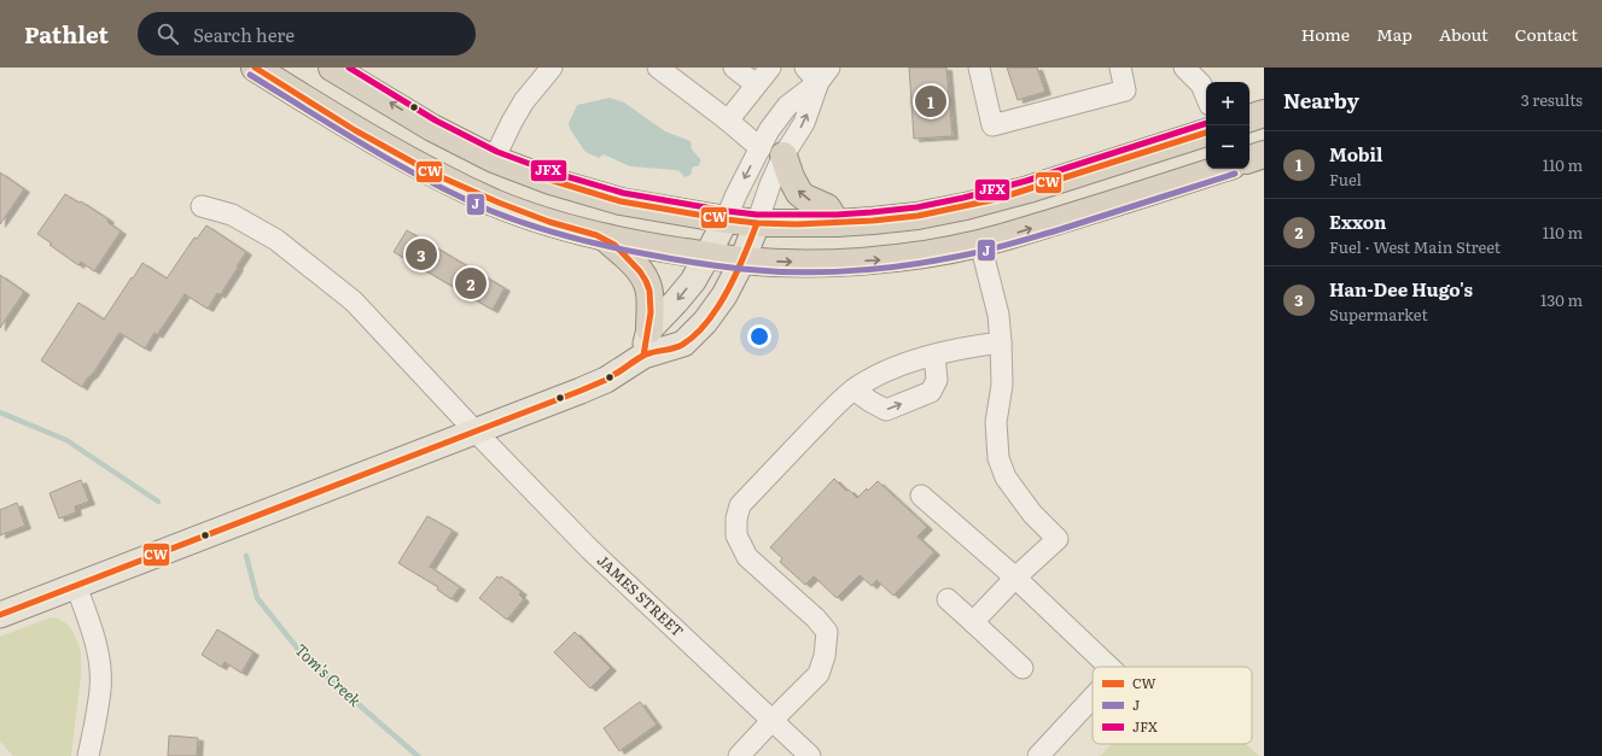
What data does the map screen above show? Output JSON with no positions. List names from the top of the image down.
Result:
{
  "streets": {
    "street": ["JAMES STREET"]
  },
  "water": ["Tom's Creek"],
  "lines": ["transit line CW", "transit line JFX", "transit line J"],
  "legend": ["CW", "J", "JFX"],
  "page": {
    "header": "Pathlet",
    "search": "Search here",
    "nav": [
      "Home",
      "Map",
      "About",
      "Contact"
    ],
    "heading": ["Nearby", "3 results"],
    "map_buttons": ["+", "−"],
    "pins": ["1", "3", "2"],
    "list": [
      {
        "mark": "1",
        "name": "Mobil",
        "note": "Fuel",
        "value": "110 m"
      },
      {
        "mark": "2",
        "name": "Exxon",
        "note": "Fuel · West Main Street",
        "value": "110 m"
      },
      {
        "mark": "3",
        "name": "Han-Dee Hugo's",
        "note": "Supermarket",
        "value": "130 m"
      }
    ]
  }
}
